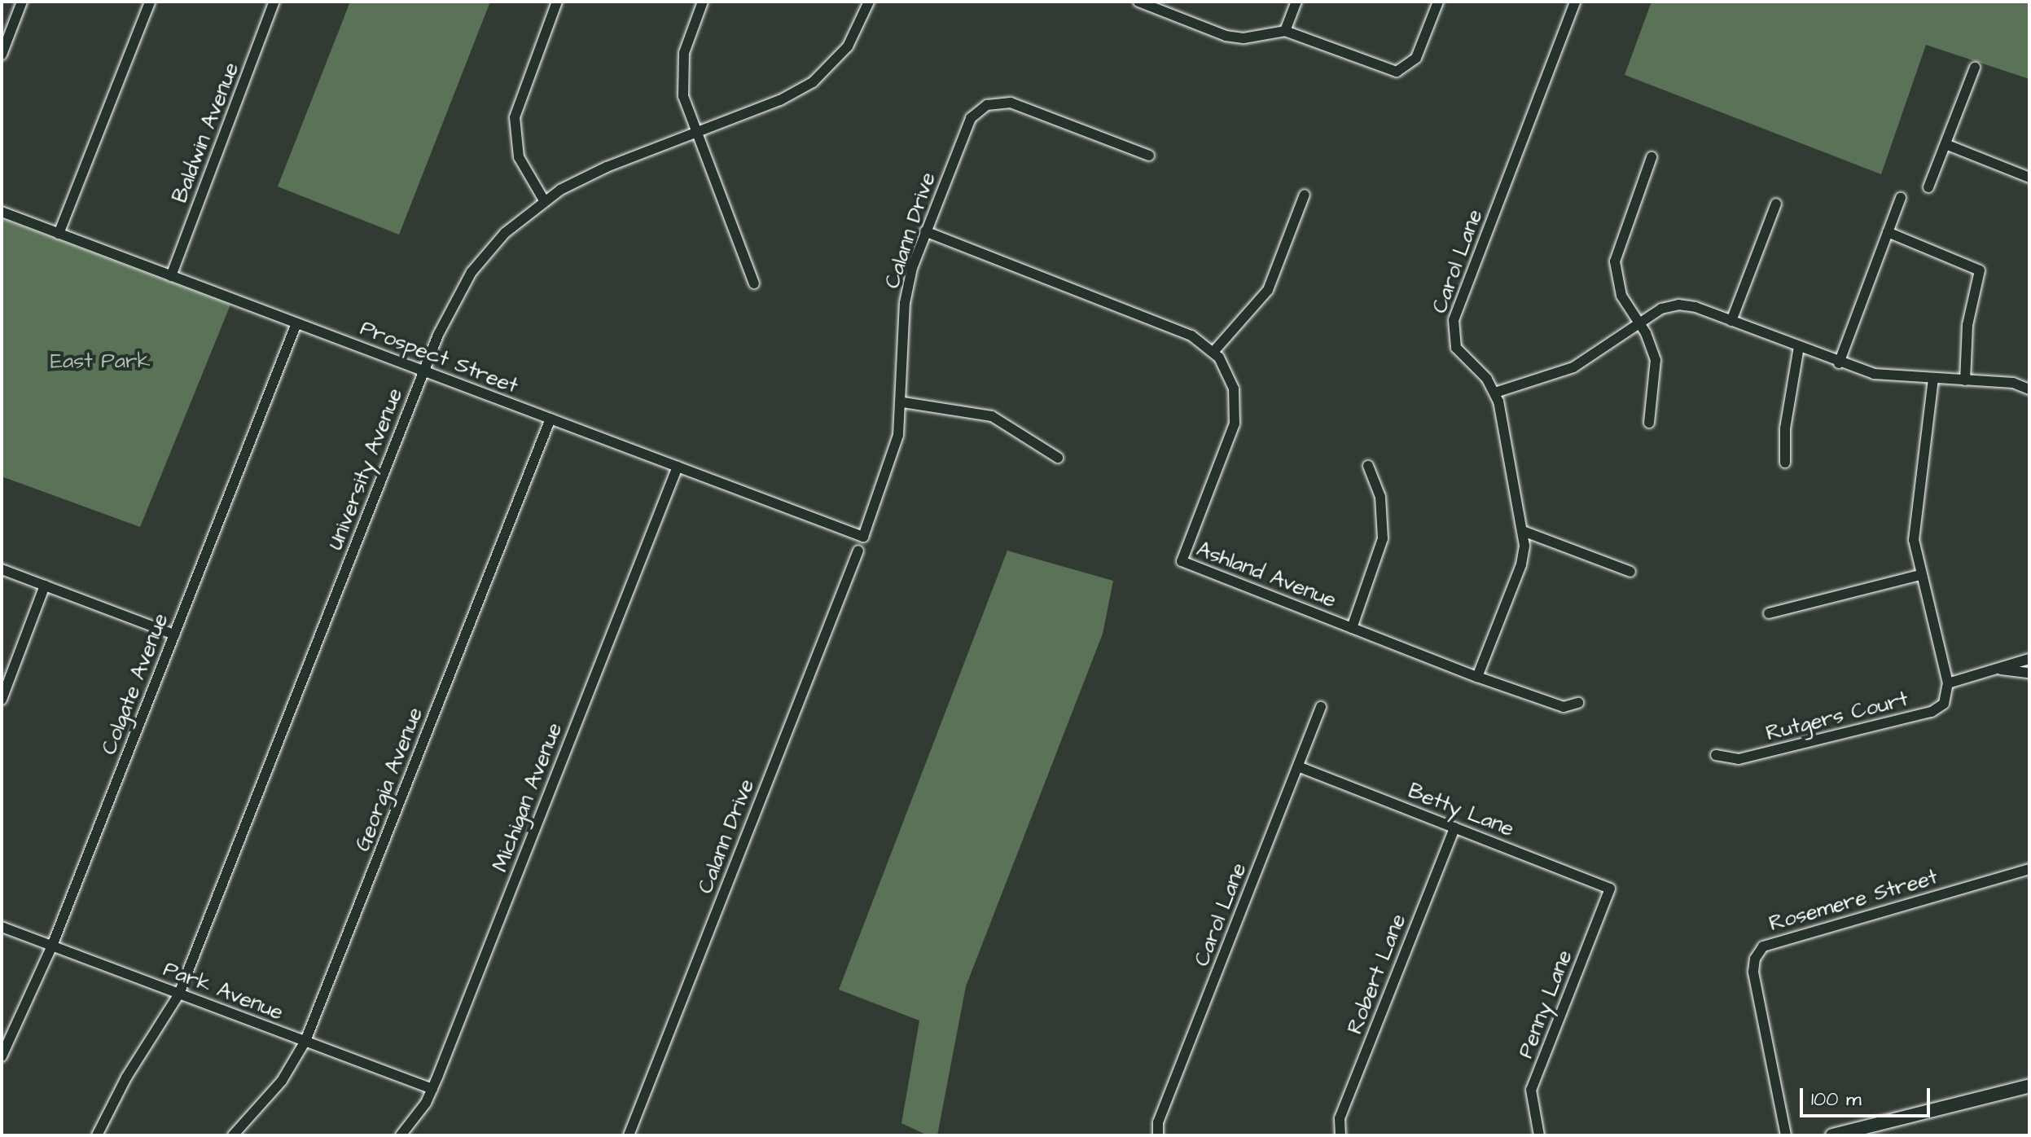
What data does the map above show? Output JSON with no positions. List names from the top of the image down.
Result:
{
  "streets": {
    "street": [
      "Baldwin Avenue",
      "Calann Drive",
      "Carol Lane",
      "Prospect Street",
      "University Avenue",
      "Ashland Avenue",
      "Colgate Avenue",
      "Rutgers Court",
      "Georgia Avenue",
      "Michigan Avenue",
      "Betty Lane",
      "Rosemere Street",
      "Robert Lane",
      "Park Avenue",
      "Penny Lane"
    ]
  },
  "crossings": [
    ["Baldwin Avenue", "Prospect Street"],
    ["Calann Drive", "Prospect Street"],
    ["Calann Drive", "Ashland Avenue"],
    ["Carol Lane", "Ashland Avenue"],
    ["Carol Lane", "Betty Lane"],
    ["Prospect Street", "University Avenue"],
    ["Prospect Street", "Colgate Avenue"],
    ["Prospect Street", "Georgia Avenue"],
    ["Prospect Street", "Michigan Avenue"],
    ["University Avenue", "Park Avenue"],
    ["Colgate Avenue", "Park Avenue"],
    ["Georgia Avenue", "Park Avenue"],
    ["Michigan Avenue", "Park Avenue"],
    ["Betty Lane", "Robert Lane"],
    ["Betty Lane", "Penny Lane"]
  ],
  "parks": ["East Park"],
  "scale_bar": "100 m"
}
